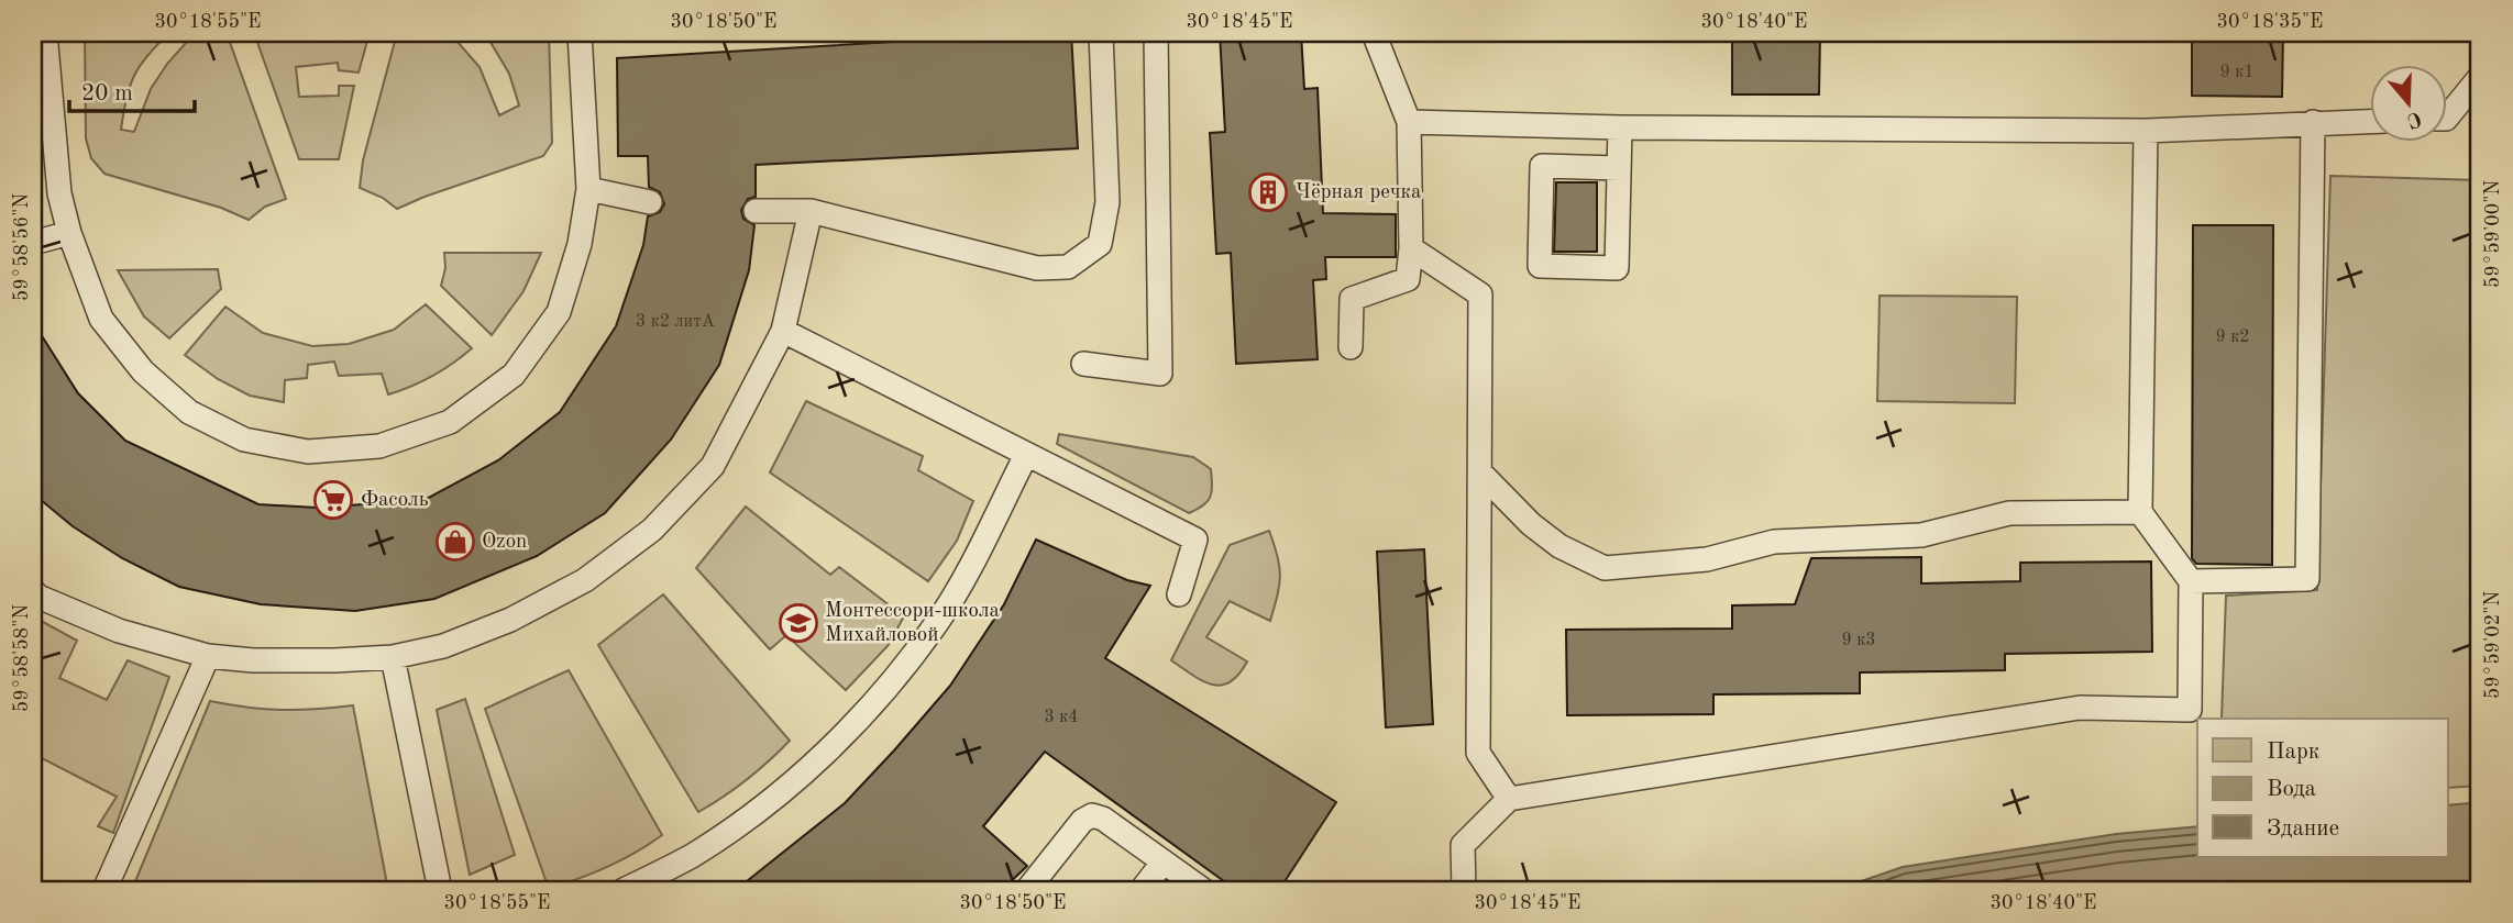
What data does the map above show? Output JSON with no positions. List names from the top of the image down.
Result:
{
  "places": {
    "building": ["Чёрная речка"],
    "supermarket": ["Фасоль"],
    "shop": ["Ozon"],
    "school or university": ["Монтессори-школа Михайловой"]
  },
  "house_numbers": [
    "9 к1",
    "3 к2 литА",
    "9 к2",
    "9 к3",
    "3 к4"
  ],
  "legend": ["Парк", "Вода", "Здание"],
  "scale_bar": "20 m",
  "north": "bottom",
  "coordinates": [
    "30°18'55\"E",
    "30°18'50\"E",
    "30°18'45\"E",
    "30°18'40\"E",
    "30°18'35\"E",
    "59°59'00\"N",
    "59°58'56\"N",
    "59°59'02\"N",
    "59°58'58\"N"
  ]
}
